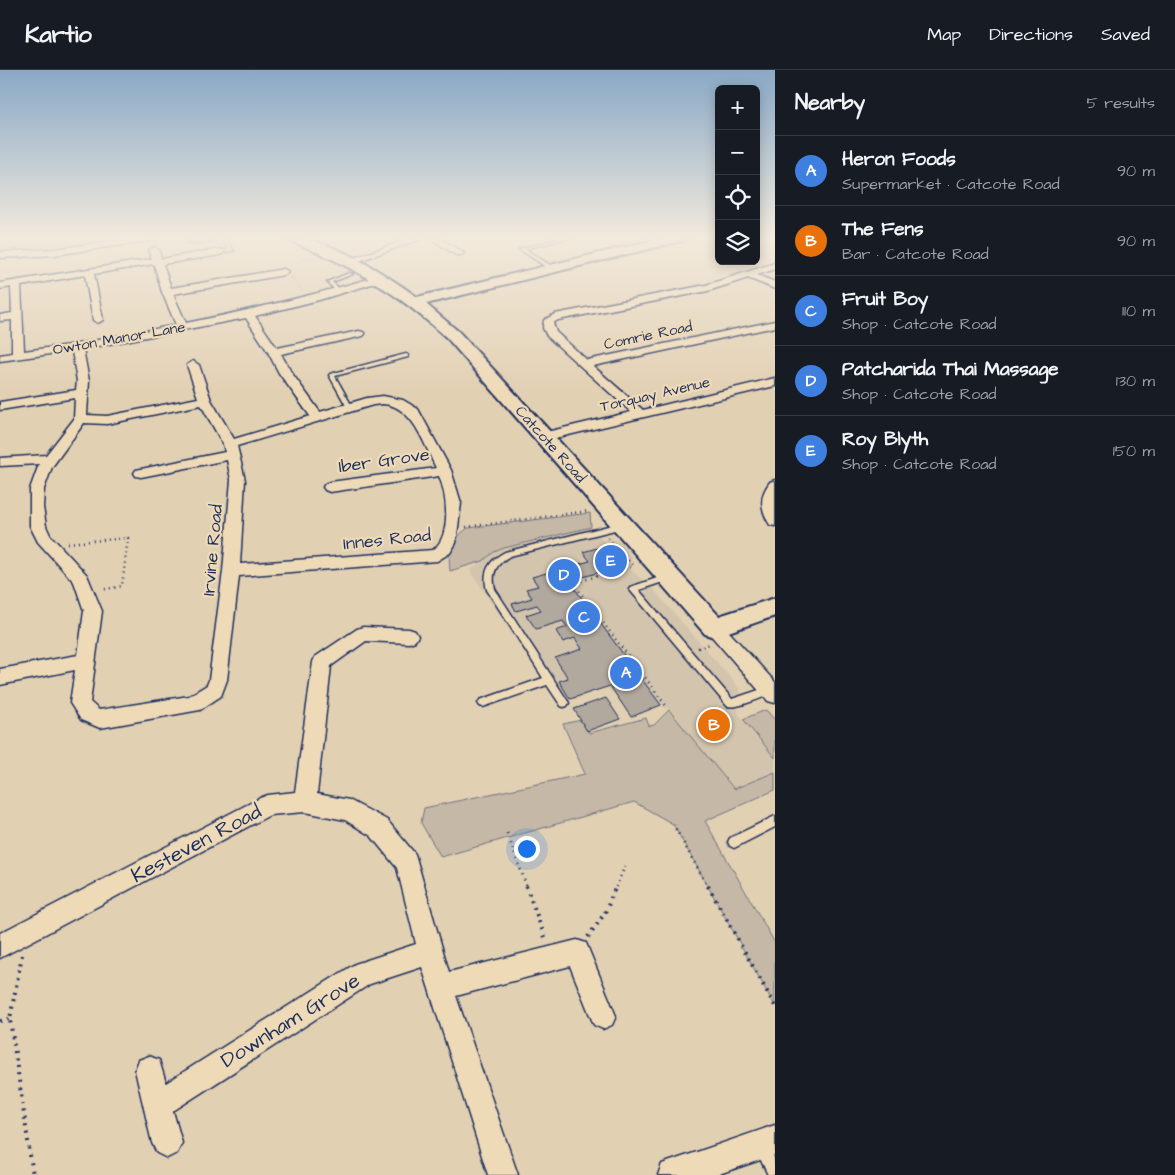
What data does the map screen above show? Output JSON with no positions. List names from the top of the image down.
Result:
{
  "streets": {
    "street": [
      "Comrie Road",
      "Owton Manor Lane",
      "Torquay Avenue",
      "Catcote Road",
      "Iber Grove",
      "Innes Road",
      "Irvine Road",
      "Kesteven Road",
      "Downham Grove"
    ]
  },
  "crossings": [
    ["Torquay Avenue", "Catcote Road"],
    ["Iber Grove", "Innes Road"],
    ["Innes Road", "Irvine Road"],
    ["Kesteven Road", "Downham Grove"]
  ],
  "page": {
    "header": "Kartio",
    "nav": ["Map", "Directions", "Saved"],
    "heading": ["Nearby", "5 results"],
    "map_buttons": ["+", "−"],
    "list": [
      {
        "mark": "A",
        "name": "Heron Foods",
        "note": "Supermarket · Catcote Road",
        "value": "90 m"
      },
      {
        "mark": "B",
        "name": "The Fens",
        "note": "Bar · Catcote Road",
        "value": "90 m"
      },
      {
        "mark": "C",
        "name": "Fruit Boy",
        "note": "Shop · Catcote Road",
        "value": "110 m"
      },
      {
        "mark": "D",
        "name": "Patcharida Thai Massage",
        "note": "Shop · Catcote Road",
        "value": "130 m"
      },
      {
        "mark": "E",
        "name": "Roy Blyth",
        "note": "Shop · Catcote Road",
        "value": "150 m"
      }
    ],
    "pins": [
      "E",
      "D",
      "C",
      "A",
      "B"
    ]
  }
}
